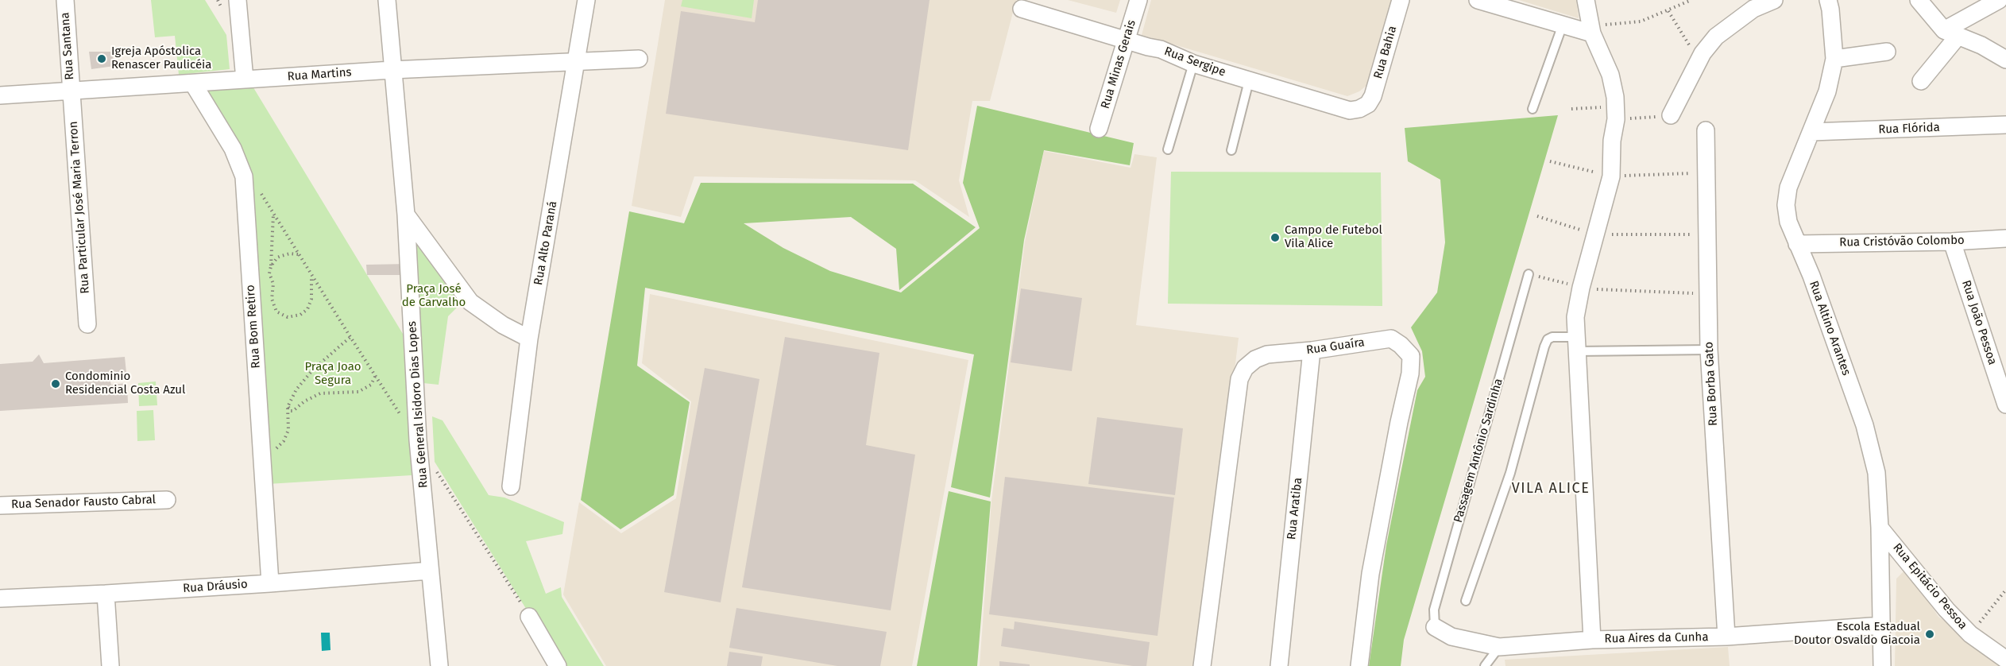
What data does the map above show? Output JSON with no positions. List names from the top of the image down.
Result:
{
  "streets": {
    "street": [
      "Rua Santana",
      "Rua Bahia",
      "Rua Sergipe",
      "Rua Minas Gerais",
      "Rua Martins",
      "Rua Flórida",
      "Rua Particular José Maria Terron",
      "Rua Cristóvão Colombo",
      "Rua Alto Paraná",
      "Rua João Pessoa",
      "Rua Bom Retiro",
      "Rua Altino Arantes",
      "Rua Guaíra",
      "Rua Borba Gato",
      "Rua General Isidoro Dias Lopes",
      "Rua Senador Fausto Cabral",
      "Rua Aratiba",
      "Rua Dráusio",
      "Rua Epitácio Pessoa",
      "Rua Aires da Cunha"
    ],
    "lane": ["Passagem Antônio Sardinha"]
  },
  "crossings": [
    ["Rua Santana", "Rua Martins"],
    ["Rua Santana", "Rua Particular José Maria Terron"],
    ["Rua Bahia", "Rua Sergipe"],
    ["Rua Sergipe", "Rua Minas Gerais"],
    ["Rua Martins", "Rua Particular José Maria Terron"],
    ["Rua Martins", "Rua Alto Paraná"],
    ["Rua Martins", "Rua Bom Retiro"],
    ["Rua Martins", "Rua General Isidoro Dias Lopes"],
    ["Rua Flórida", "Rua Altino Arantes"],
    ["Rua Cristóvão Colombo", "Rua João Pessoa"],
    ["Rua Cristóvão Colombo", "Rua Altino Arantes"],
    ["Rua Bom Retiro", "Rua Dráusio"],
    ["Rua Altino Arantes", "Rua Epitácio Pessoa"],
    ["Rua Altino Arantes", "Rua Aires da Cunha"],
    ["Rua Guaíra", "Rua Aratiba"],
    ["Rua Borba Gato", "Rua Aires da Cunha"],
    ["Rua General Isidoro Dias Lopes", "Rua Dráusio"],
    ["Passagem Antônio Sardinha", "Rua Aires da Cunha"]
  ],
  "districts": ["VILA ALICE"],
  "parks": ["Praça José de Carvalho", "Praça Joao Segura"],
  "places": [
    "Igreja Apóstolica Renascer Paulicéia",
    "Campo de Futebol Vila Alice",
    "Condominio Residencial Costa Azul",
    "Escola Estadual Doutor Osvaldo Giacoia"
  ]
}
